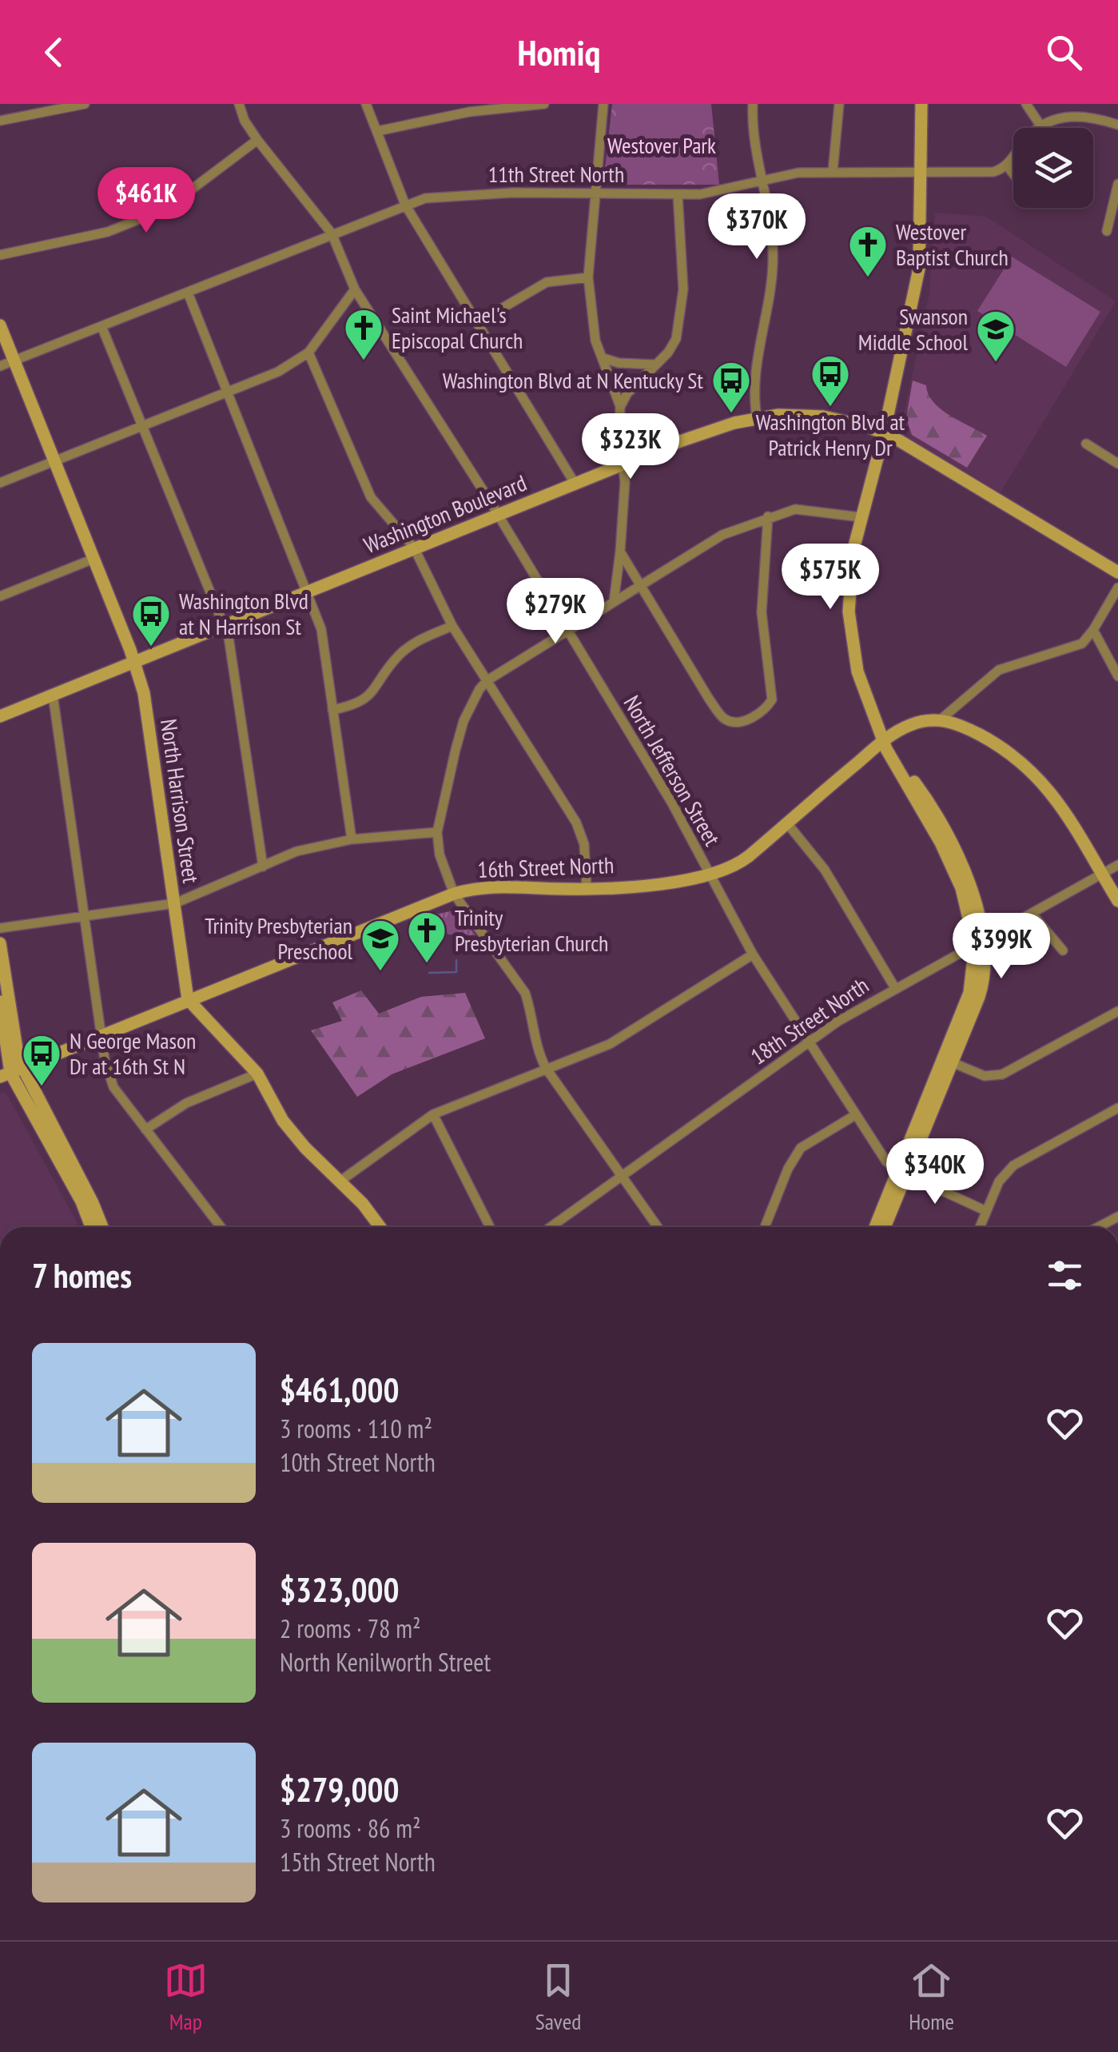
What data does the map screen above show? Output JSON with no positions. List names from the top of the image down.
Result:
{
  "streets": {
    "street": [
      "11th Street North",
      "Washington Boulevard",
      "North Jefferson Street",
      "North Harrison Street",
      "16th Street North",
      "18th Street North"
    ]
  },
  "crossings": [
    ["11th Street North", "North Jefferson Street"],
    ["11th Street North", "North Harrison Street"],
    ["Washington Boulevard", "North Jefferson Street"],
    ["Washington Boulevard", "North Harrison Street"],
    ["North Jefferson Street", "16th Street North"],
    ["North Jefferson Street", "18th Street North"],
    ["North Harrison Street", "16th Street North"]
  ],
  "parks": ["Westover Park"],
  "places": {
    "church": ["Westover Baptist Church", "Saint Michael's Episcopal Church", "Trinity Presbyterian Church"],
    "school or university": ["Swanson Middle School", "Trinity Presbyterian Preschool"],
    "bus stop": [
      "Washington Blvd at Patrick Henry Dr",
      "Washington Blvd at N Kentucky St",
      "Washington Blvd at N Harrison St",
      "N George Mason Dr at 16th St N"
    ]
  },
  "page": {
    "header": "Homiq",
    "price": [
      "$461K",
      "$370K",
      "$323K",
      "$575K",
      "$279K",
      "$399K",
      "$340K"
    ],
    "heading": "7 homes",
    "list": [
      {
        "name": "$461,000",
        "note": "3 rooms · 110 m² · 10th Street North"
      },
      {
        "name": "$323,000",
        "note": "2 rooms · 78 m² · North Kenilworth Street"
      },
      {
        "name": "$279,000",
        "note": "3 rooms · 86 m² · 15th Street North"
      }
    ],
    "tabs": ["Map", "Saved", "Home"]
  }
}
